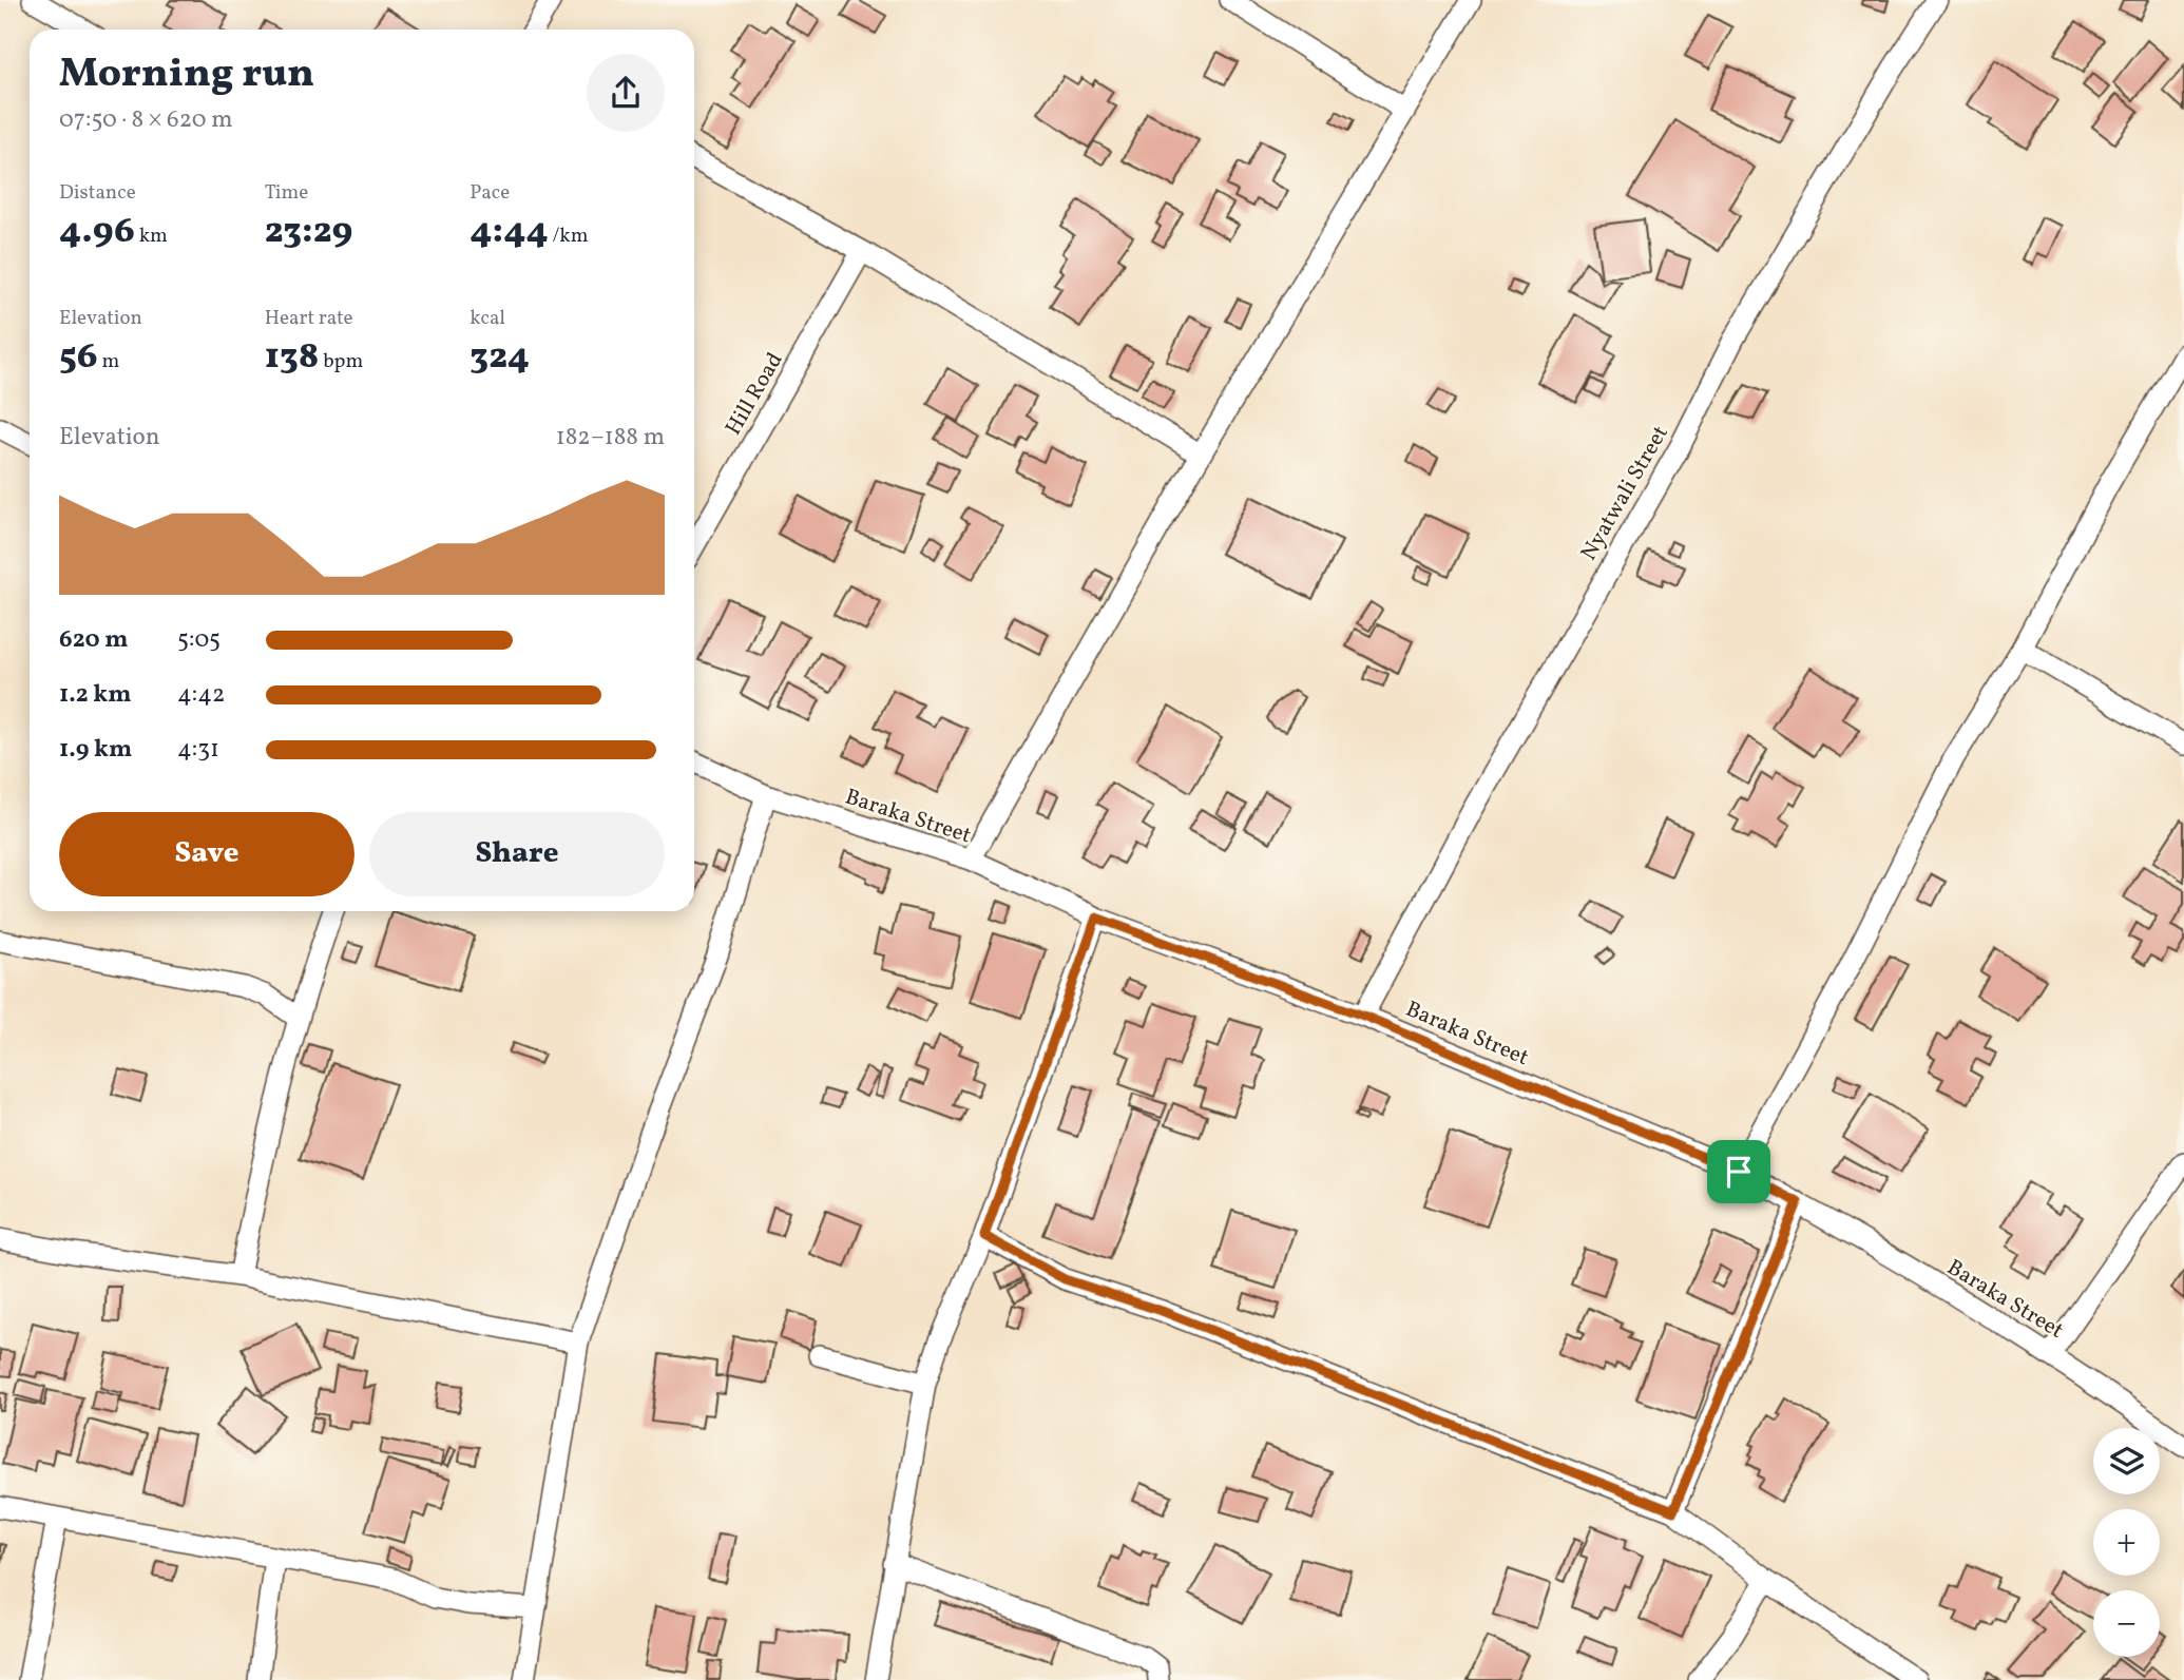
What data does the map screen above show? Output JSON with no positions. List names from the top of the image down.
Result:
{
  "streets": {
    "street": ["Hill Road", "Nyatwali Street", "Baraka Street"]
  },
  "crossings": [
    ["Nyatwali Street", "Baraka Street"]
  ],
  "page": {
    "heading": ["Morning run", "07:50 · 8 × 620 m"],
    "stats": [
      ["Distance", "4.96 km"],
      ["Time", "23:29"],
      ["Pace", "4:44 /km"],
      ["Elevation", "56 m"],
      ["Heart rate", "138 bpm"],
      ["kcal", "324"]
    ],
    "chart": ["Elevation", "182–188 m"],
    "list": [
      {
        "name": "620 m",
        "note": "5:05"
      },
      {
        "name": "1.2 km",
        "note": "4:42"
      },
      {
        "name": "1.9 km",
        "note": "4:31"
      }
    ],
    "buttons": ["Save", "Share"],
    "map_buttons": ["+", "−"]
  }
}
